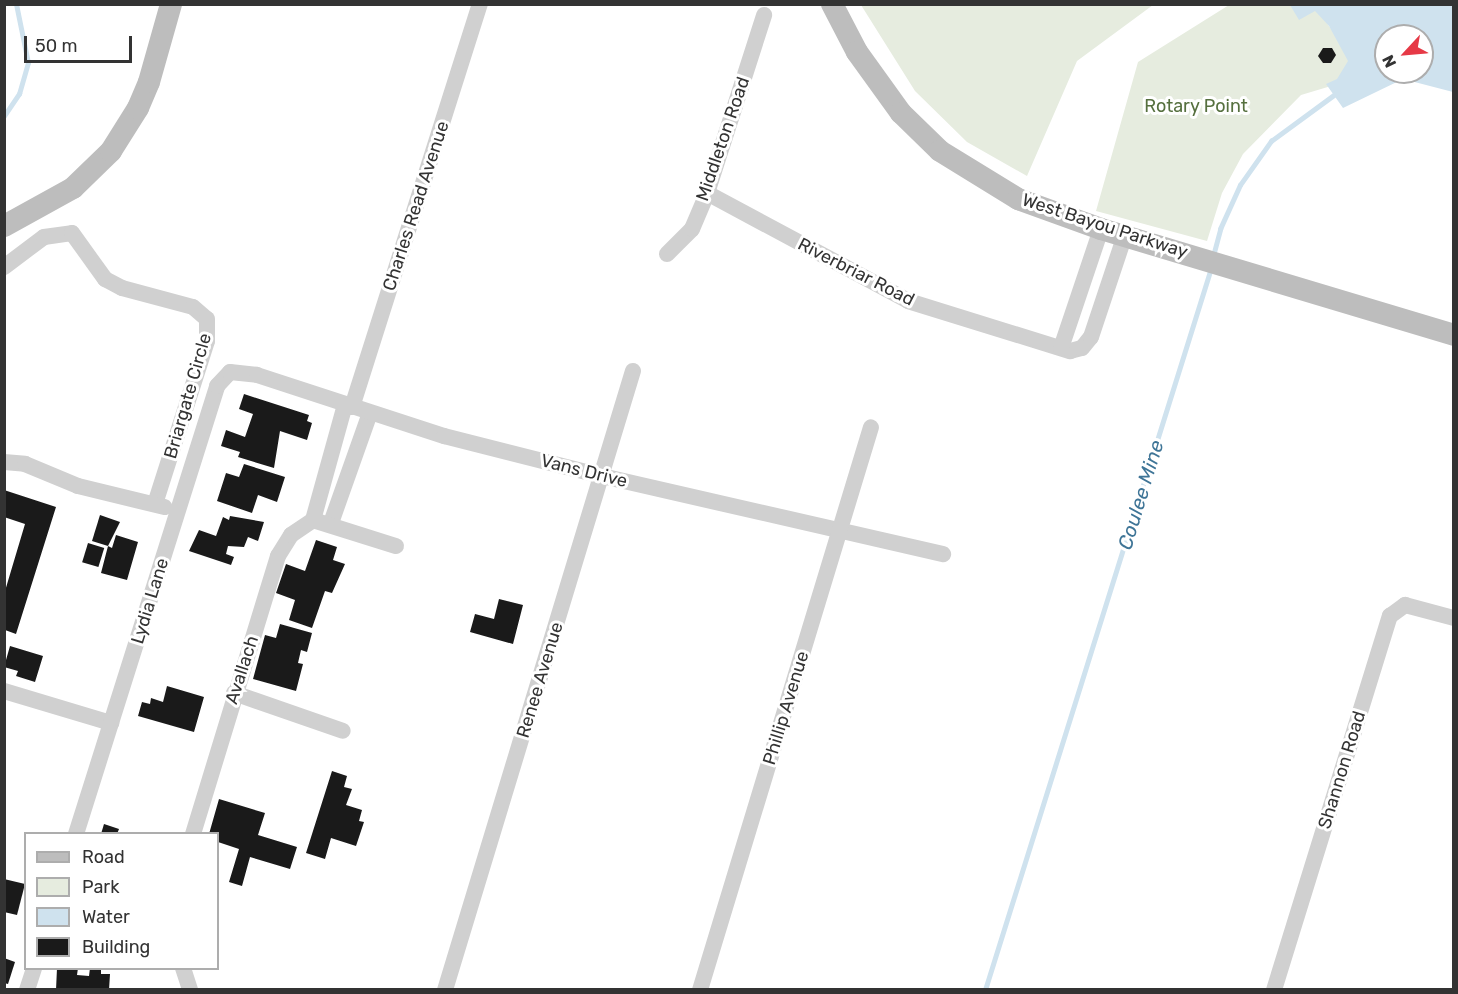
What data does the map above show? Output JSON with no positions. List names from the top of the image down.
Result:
{
  "streets": {
    "street": [
      "Middleton Road",
      "Charles Read Avenue",
      "West Bayou Parkway",
      "Riverbriar Road",
      "Briargate Circle",
      "Vans Drive",
      "Lydia Lane",
      "Avallach",
      "Renee Avenue",
      "Phillip Avenue",
      "Shannon Road"
    ]
  },
  "crossings": [
    ["Middleton Road", "Riverbriar Road"],
    ["Charles Read Avenue", "Vans Drive"],
    ["West Bayou Parkway", "Riverbriar Road"],
    ["Vans Drive", "Lydia Lane"],
    ["Vans Drive", "Renee Avenue"],
    ["Vans Drive", "Phillip Avenue"]
  ],
  "water": ["Coulee Mine"],
  "parks": ["Rotary Point"],
  "legend": [
    "Road",
    "Park",
    "Water",
    "Building"
  ],
  "scale_bar": "50 m",
  "north": "bottom left"
}
